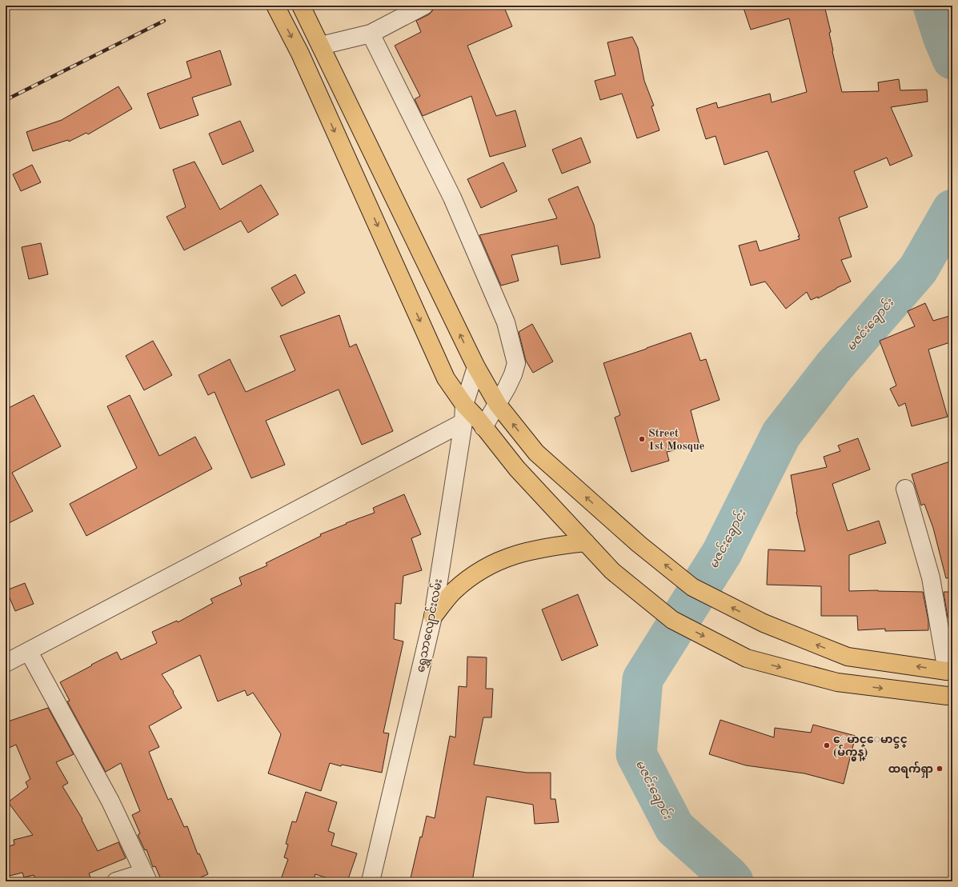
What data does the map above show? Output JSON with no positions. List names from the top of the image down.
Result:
{
  "streets": {
    "street": ["ရွှေသာလျောင်းလမ်း"]
  },
  "water": ["မဇင်းချောင်း"],
  "places": ["Street 1st Mosque", "ေမာင္ေမာင္ခင္ (မ်က္မွန္)", "ထရက်ရှာ"]
}
